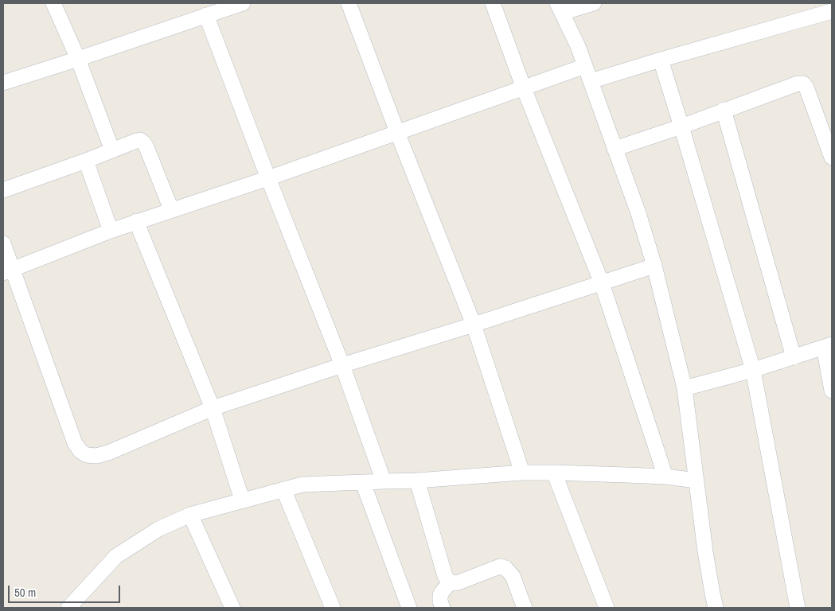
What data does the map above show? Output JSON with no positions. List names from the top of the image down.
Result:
{
  "scale_bar": "50 m"
}
